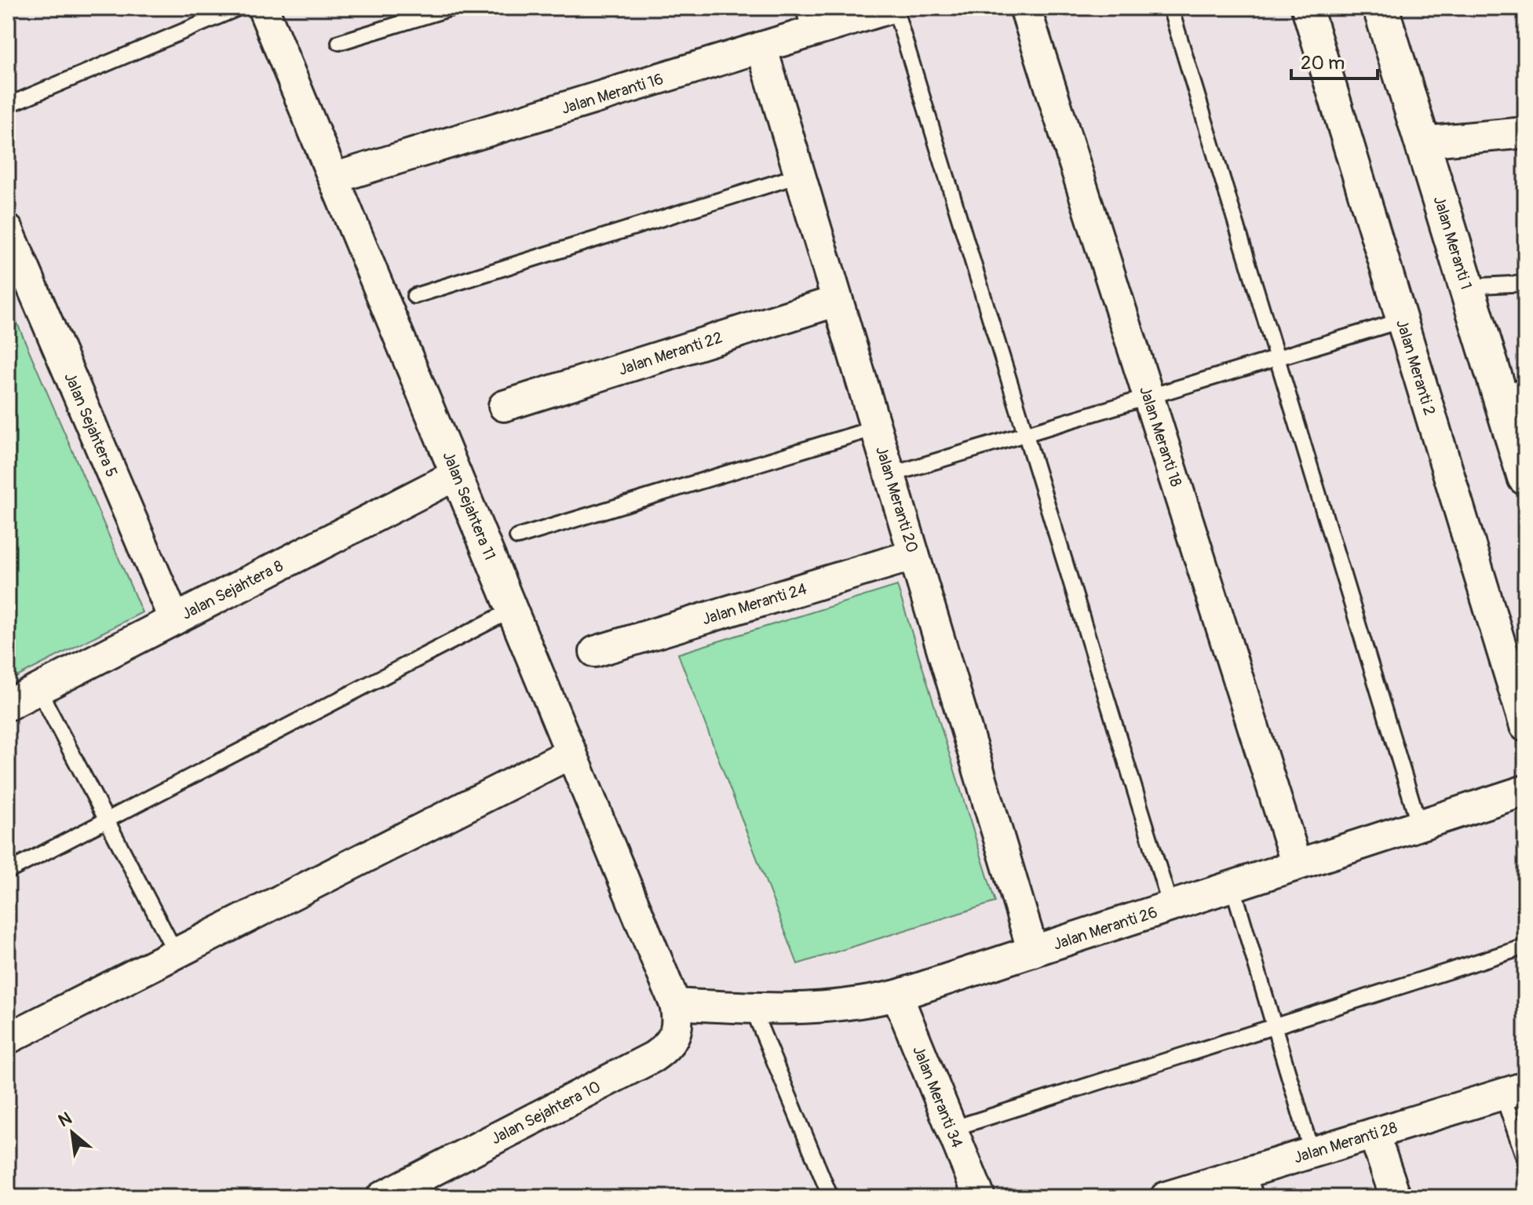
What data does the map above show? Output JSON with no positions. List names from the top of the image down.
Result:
{
  "streets": {
    "street": [
      "Jalan Meranti 16",
      "Jalan Meranti 1",
      "Jalan Meranti 22",
      "Jalan Meranti 2",
      "Jalan Sejahtera 5",
      "Jalan Meranti 18",
      "Jalan Meranti 20",
      "Jalan Sejahtera 11",
      "Jalan Sejahtera 8",
      "Jalan Meranti 24",
      "Jalan Meranti 26",
      "Jalan Meranti 34",
      "Jalan Sejahtera 10",
      "Jalan Meranti 28"
    ]
  },
  "crossings": [
    ["Jalan Meranti 16", "Jalan Meranti 20"],
    ["Jalan Meranti 16", "Jalan Sejahtera 11"],
    ["Jalan Meranti 22", "Jalan Meranti 20"],
    ["Jalan Sejahtera 5", "Jalan Sejahtera 8"],
    ["Jalan Meranti 18", "Jalan Meranti 26"],
    ["Jalan Meranti 20", "Jalan Meranti 24"],
    ["Jalan Meranti 20", "Jalan Meranti 26"],
    ["Jalan Sejahtera 11", "Jalan Sejahtera 8"],
    ["Jalan Sejahtera 11", "Jalan Meranti 26"],
    ["Jalan Sejahtera 11", "Jalan Sejahtera 10"],
    ["Jalan Meranti 26", "Jalan Meranti 34"],
    ["Jalan Meranti 26", "Jalan Sejahtera 10"]
  ],
  "scale_bar": "20 m",
  "north": "top left"
}
